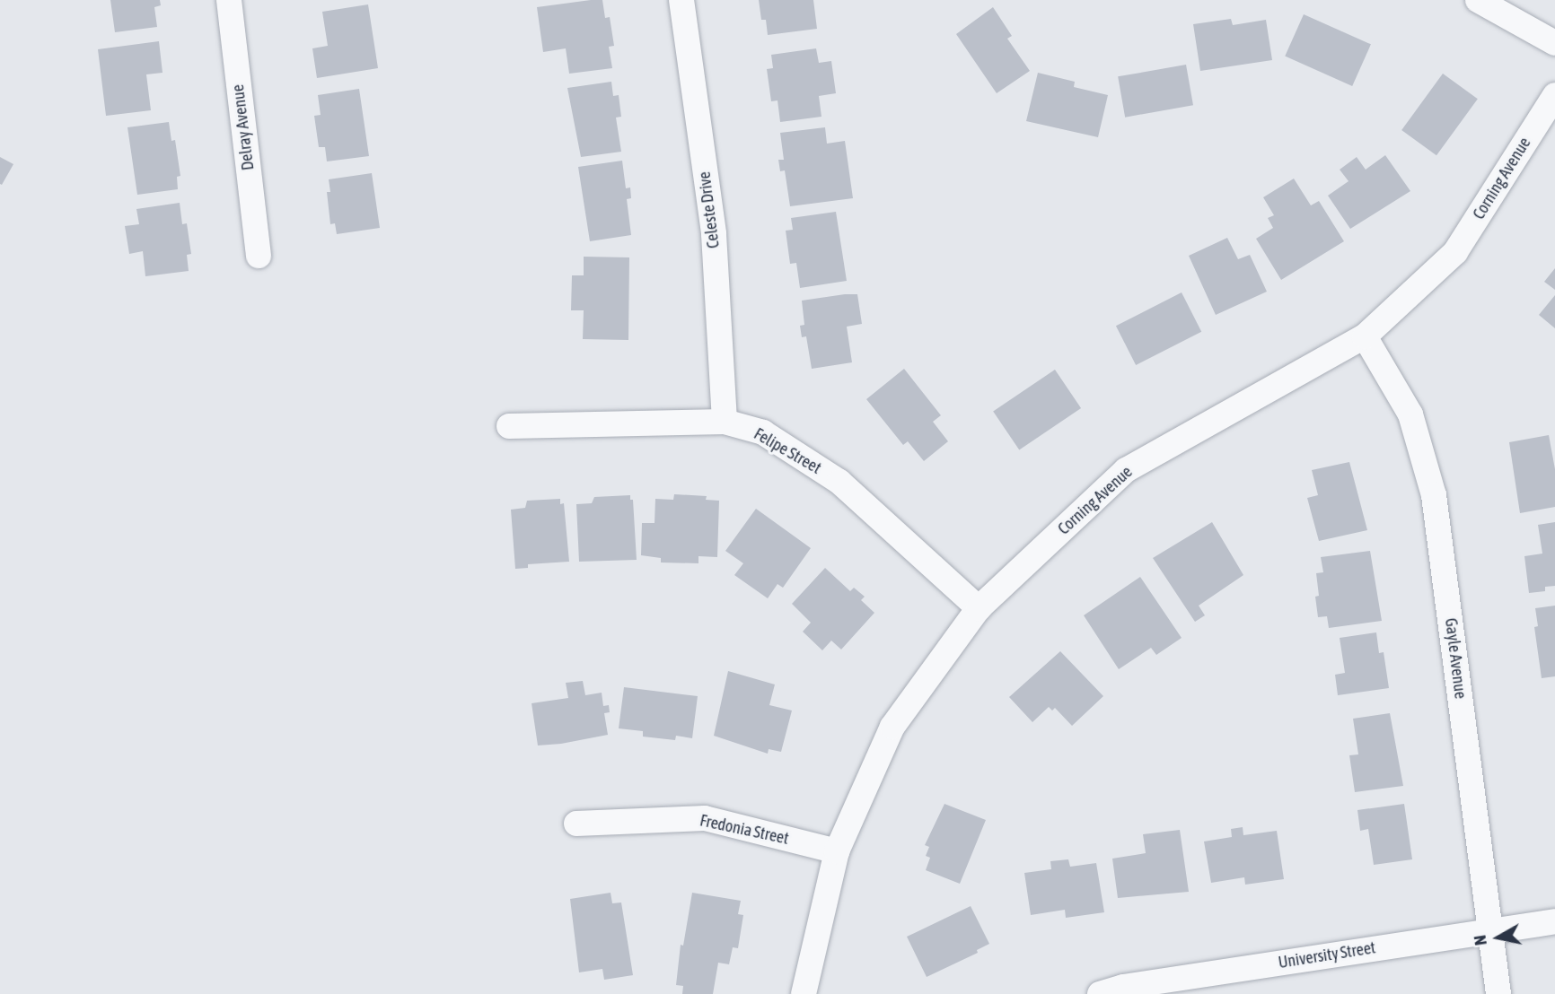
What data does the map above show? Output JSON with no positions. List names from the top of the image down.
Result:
{
  "streets": {
    "street": [
      "Delray Avenue",
      "Corning Avenue",
      "Celeste Drive",
      "Felipe Street",
      "Gayle Avenue",
      "Fredonia Street",
      "University Street"
    ]
  },
  "crossings": [
    ["Corning Avenue", "Felipe Street"],
    ["Corning Avenue", "Gayle Avenue"],
    ["Corning Avenue", "Fredonia Street"],
    ["Celeste Drive", "Felipe Street"],
    ["Gayle Avenue", "University Street"]
  ],
  "north": "left"
}
